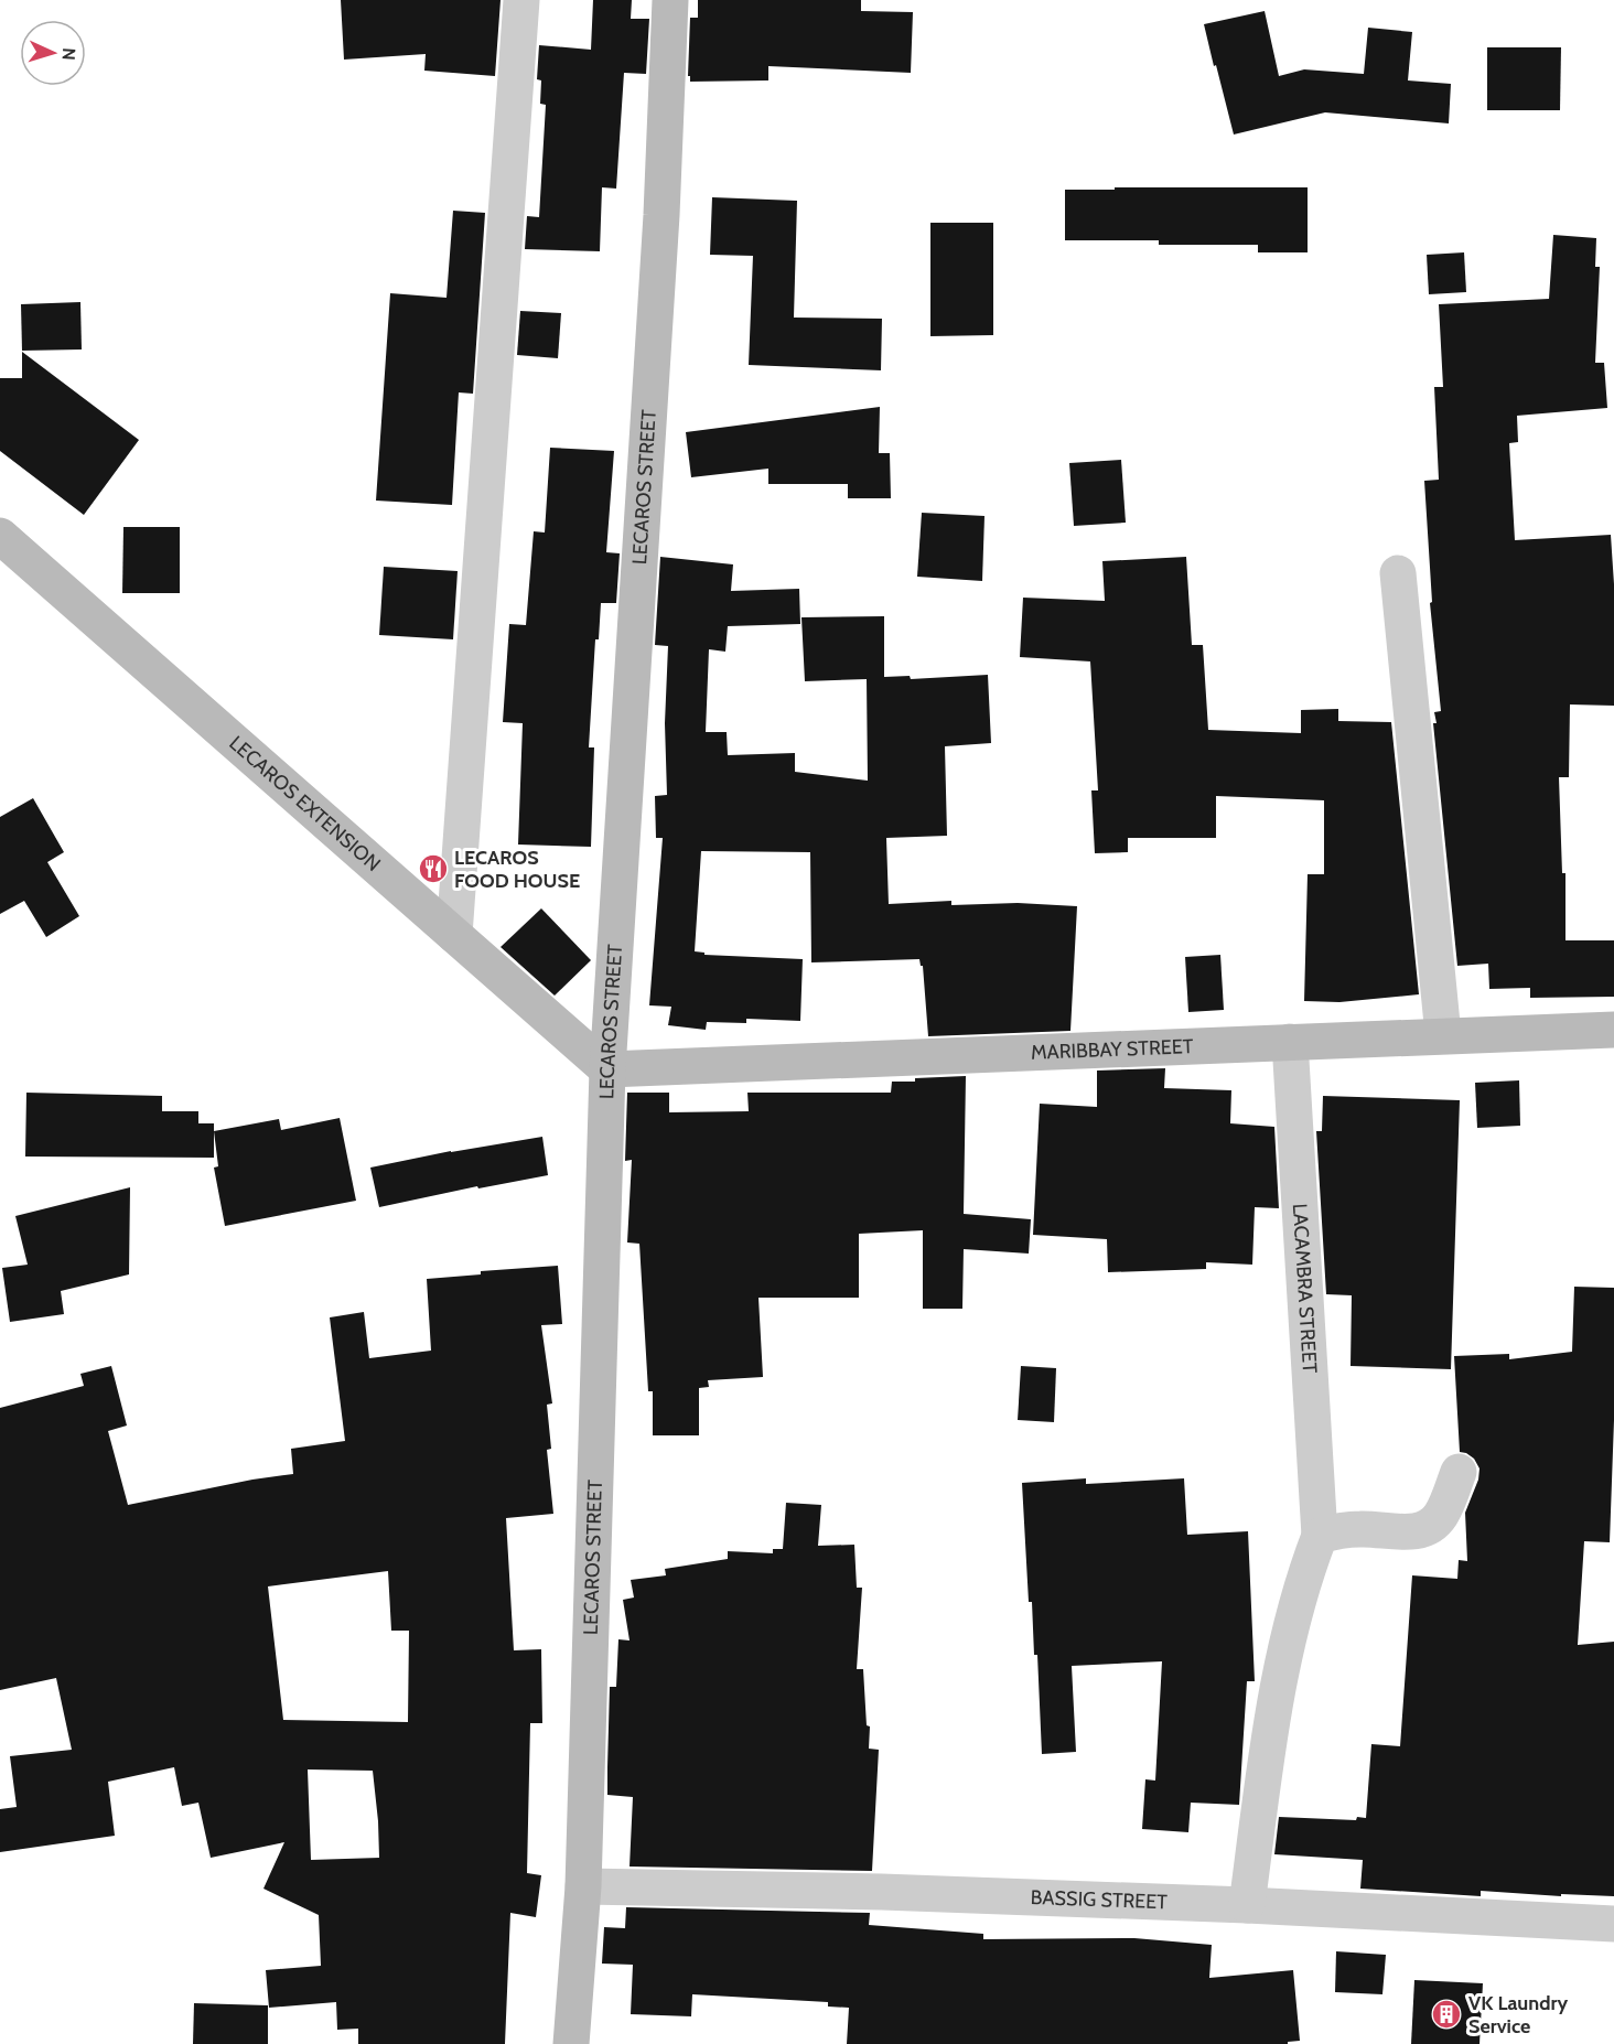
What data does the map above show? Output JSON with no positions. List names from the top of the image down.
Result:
{
  "streets": {
    "street": [
      "LECAROS STREET",
      "LECAROS EXTENSION",
      "MARIBBAY STREET",
      "LACAMBRA STREET",
      "BASSIG STREET"
    ]
  },
  "crossings": [
    ["LECAROS STREET", "LECAROS EXTENSION"],
    ["LECAROS STREET", "MARIBBAY STREET"],
    ["LECAROS STREET", "BASSIG STREET"],
    ["LECAROS EXTENSION", "MARIBBAY STREET"],
    ["MARIBBAY STREET", "LACAMBRA STREET"],
    ["LACAMBRA STREET", "BASSIG STREET"]
  ],
  "places": {
    "restaurant": ["LECAROS FOOD HOUSE"],
    "building": ["VK Laundry Service"]
  },
  "north": "right"
}
